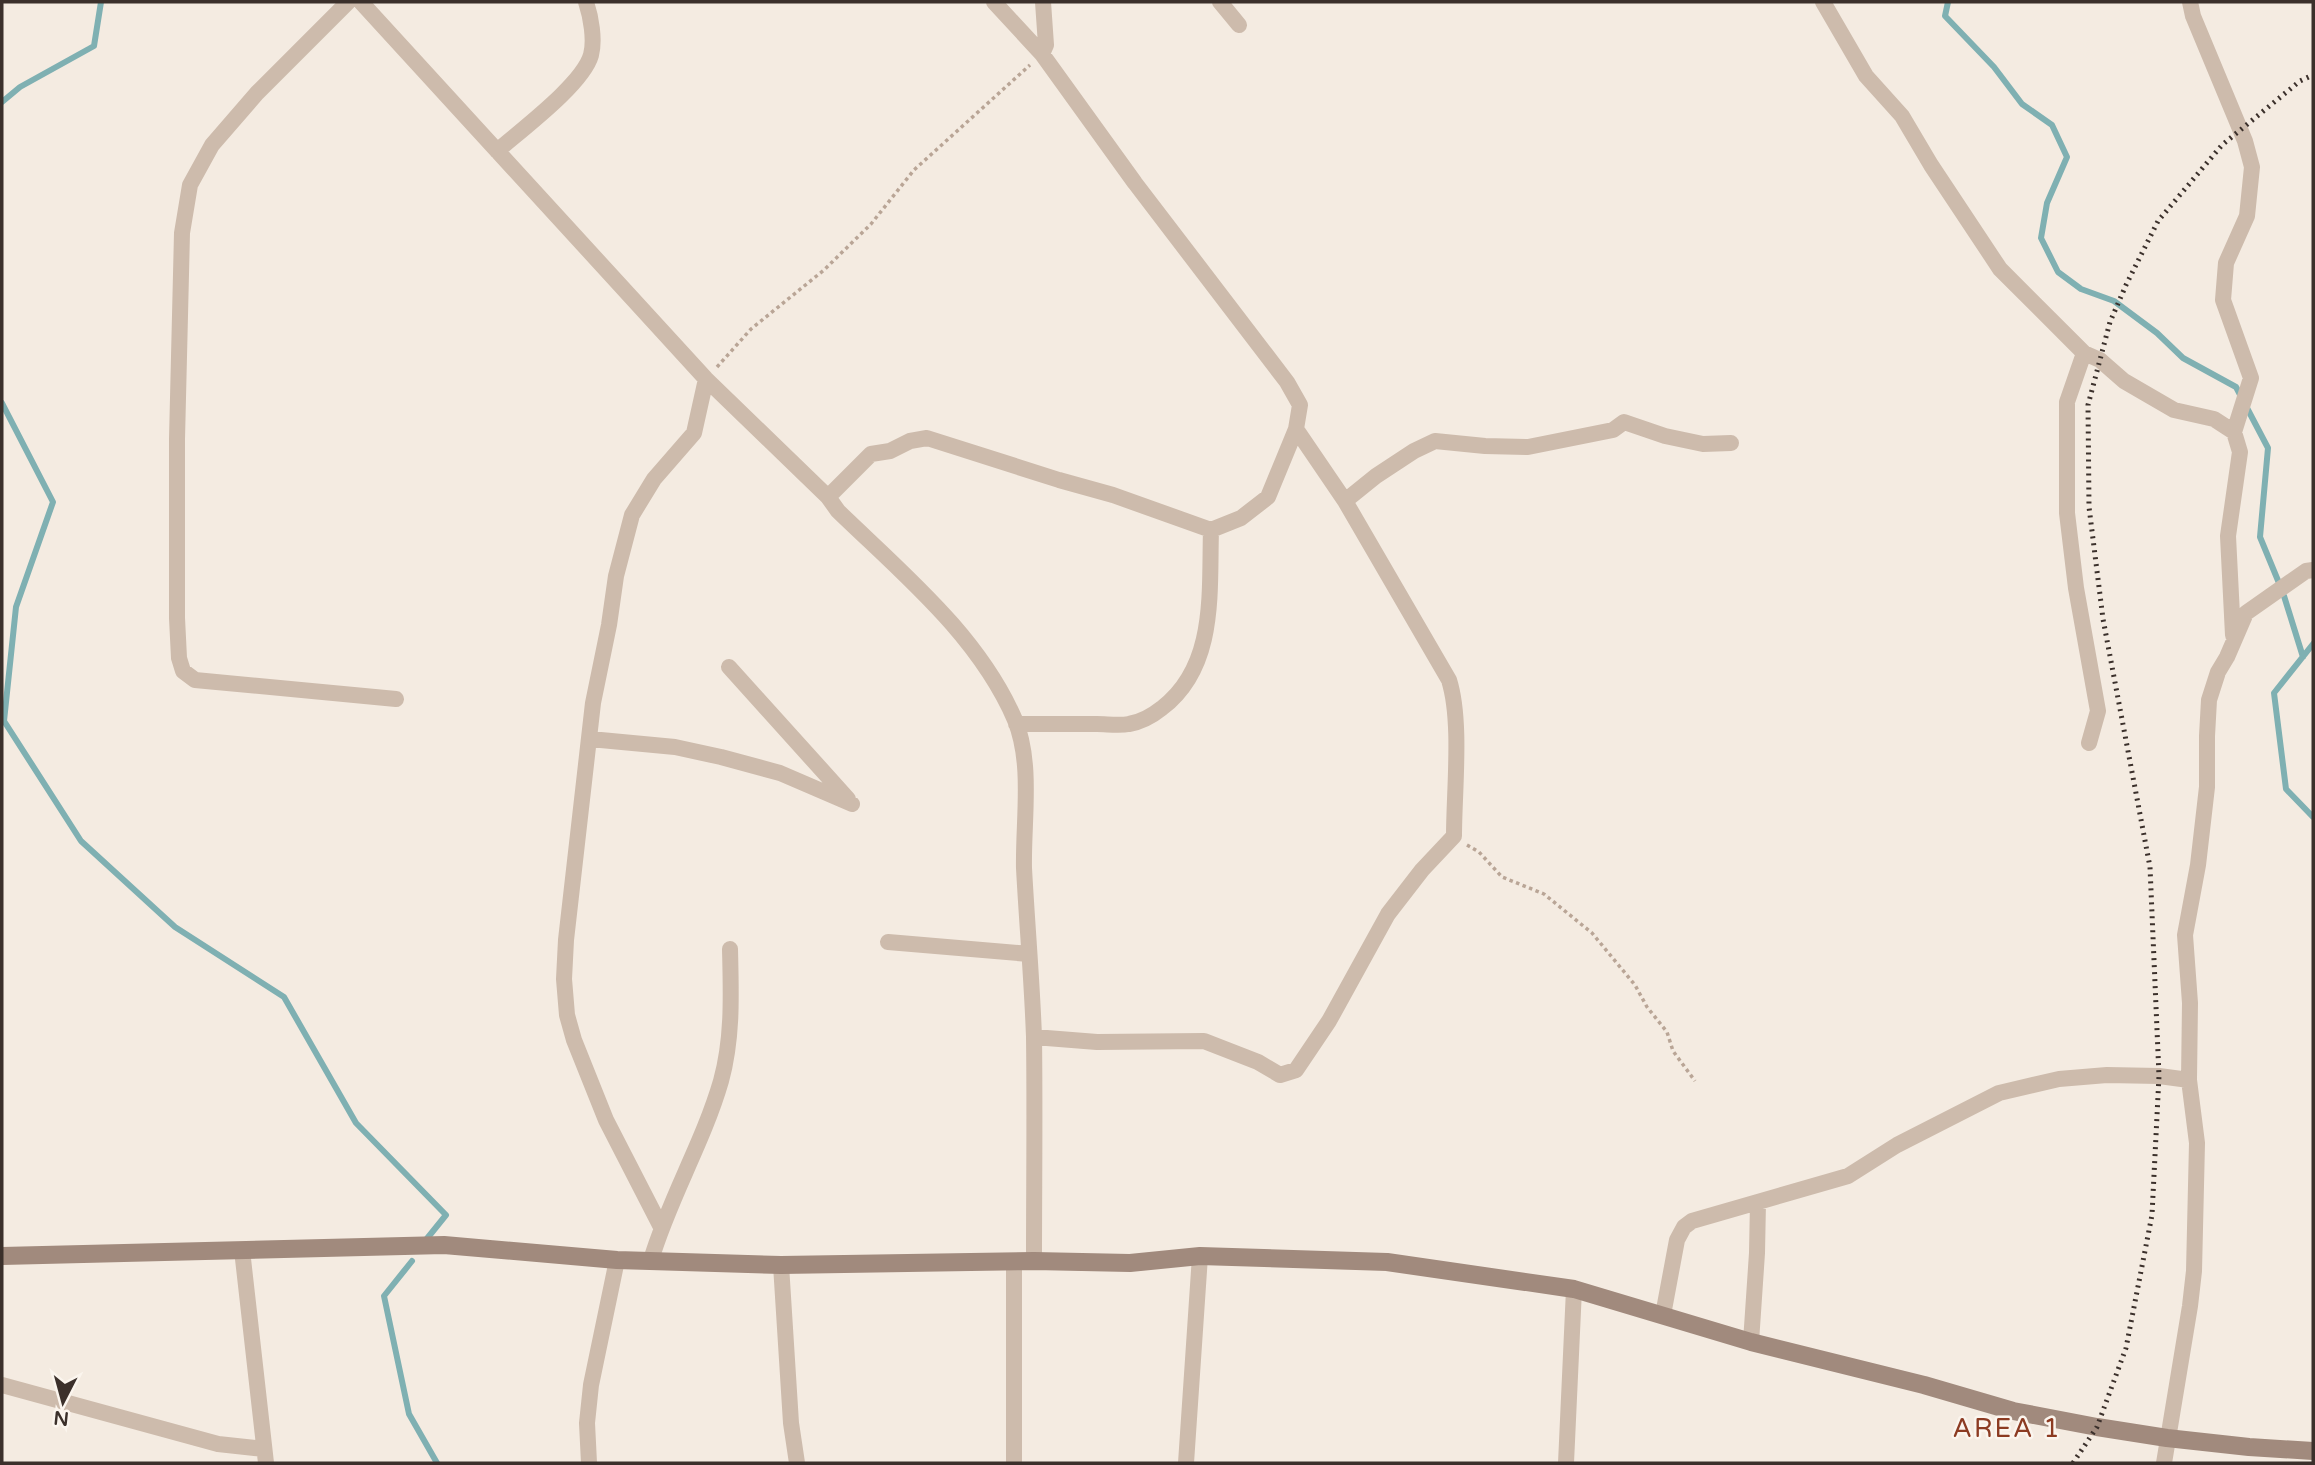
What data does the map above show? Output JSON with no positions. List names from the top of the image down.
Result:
{
  "districts": ["AREA 1"],
  "north": "bottom"
}
